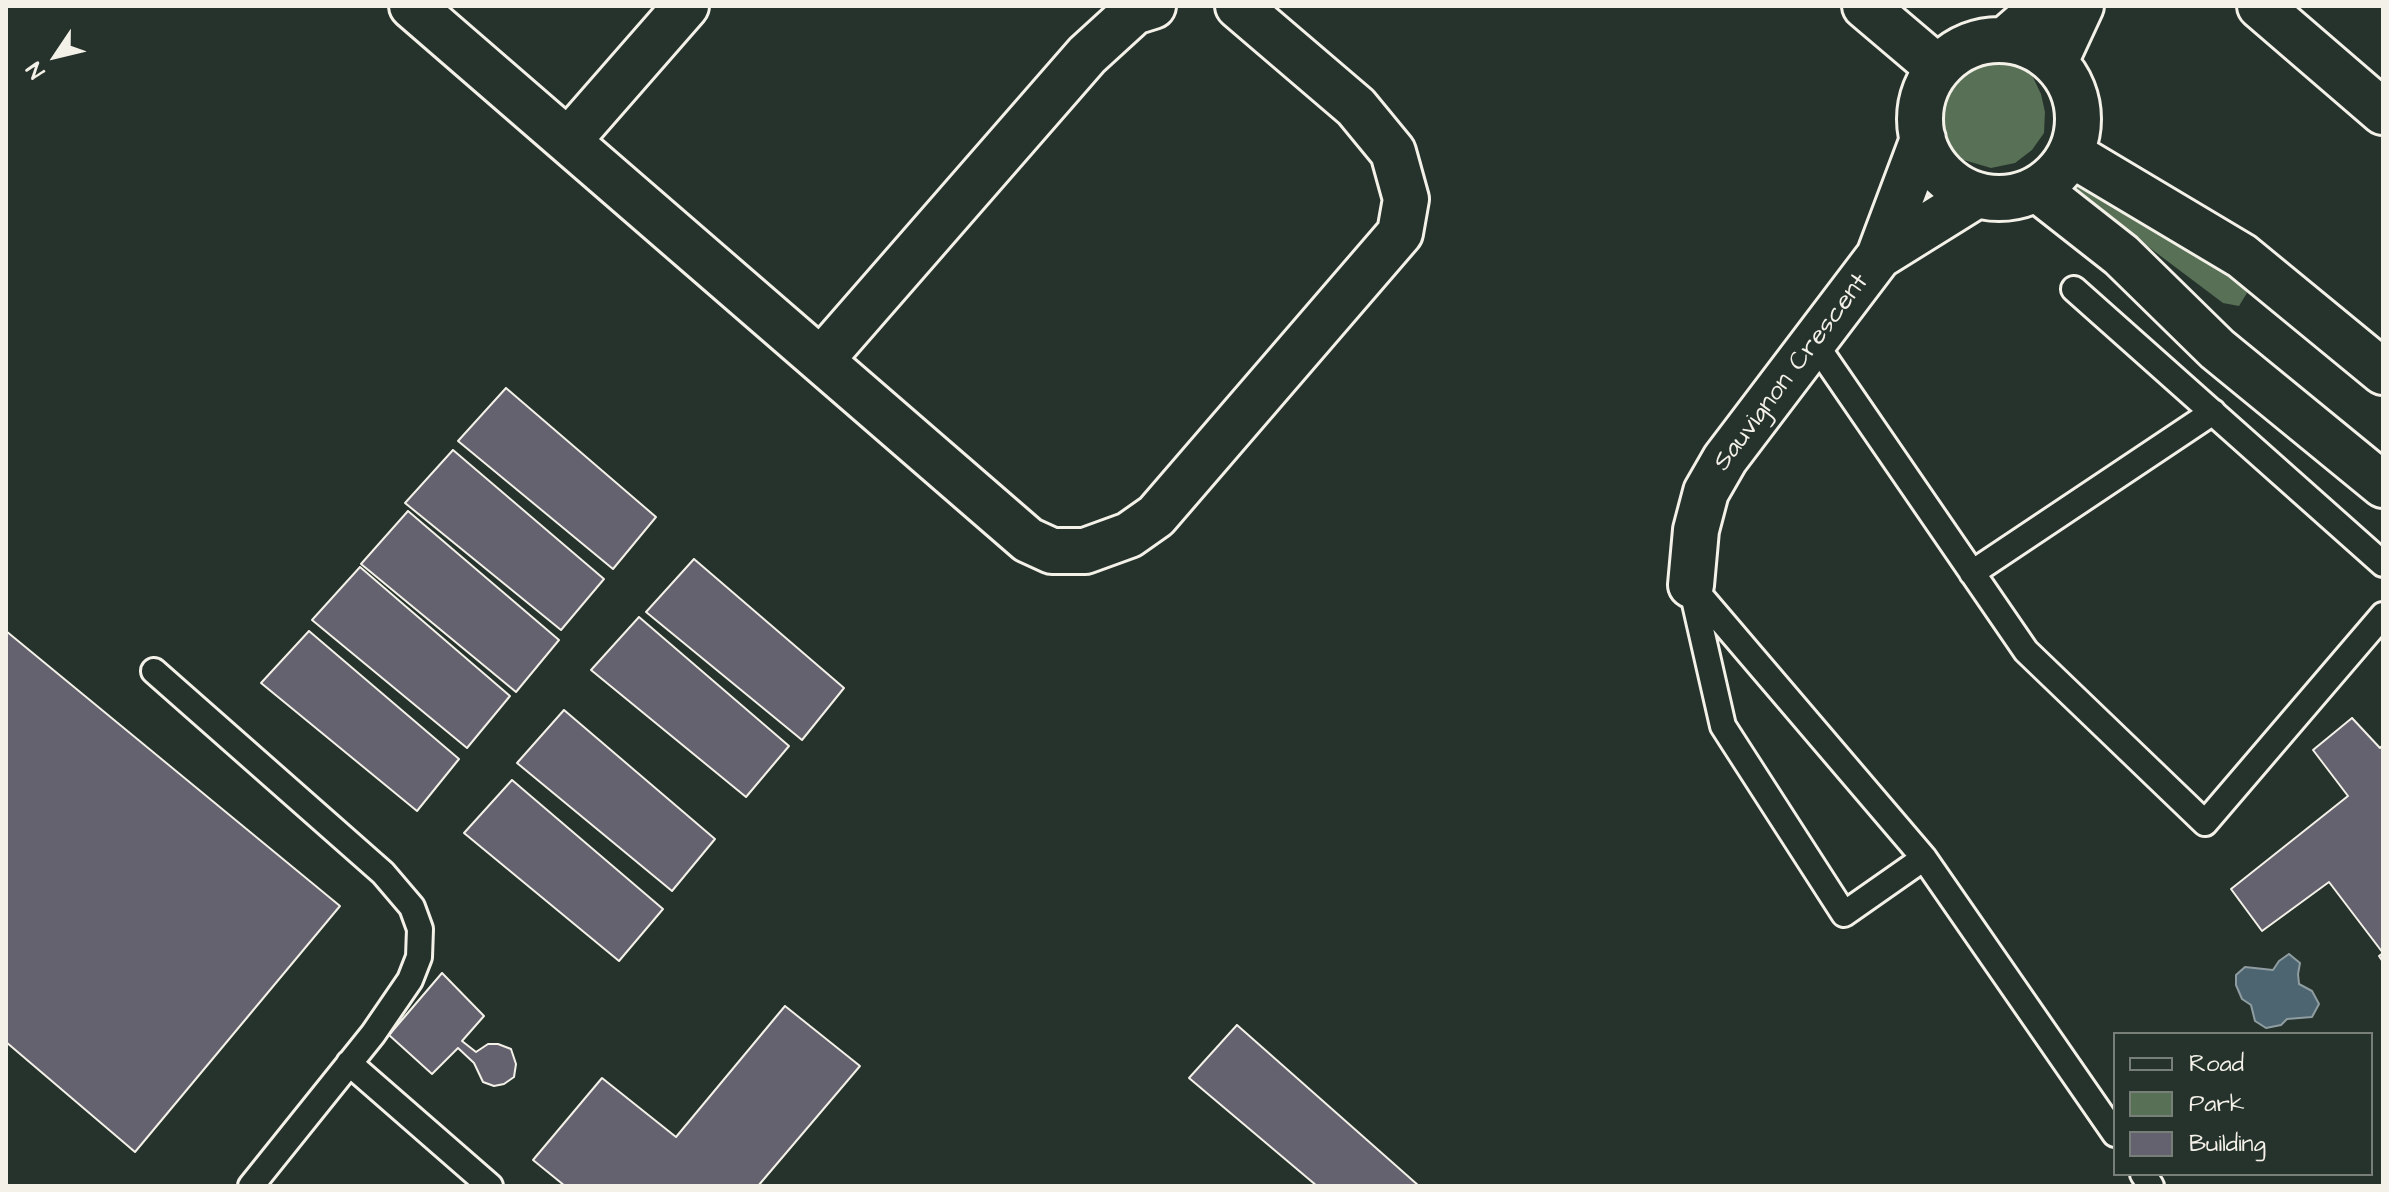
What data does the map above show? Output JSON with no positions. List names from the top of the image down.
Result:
{
  "streets": {
    "street": ["Sauvignon Crescent"]
  },
  "legend": ["Road", "Park", "Building"],
  "north": "bottom left"
}
